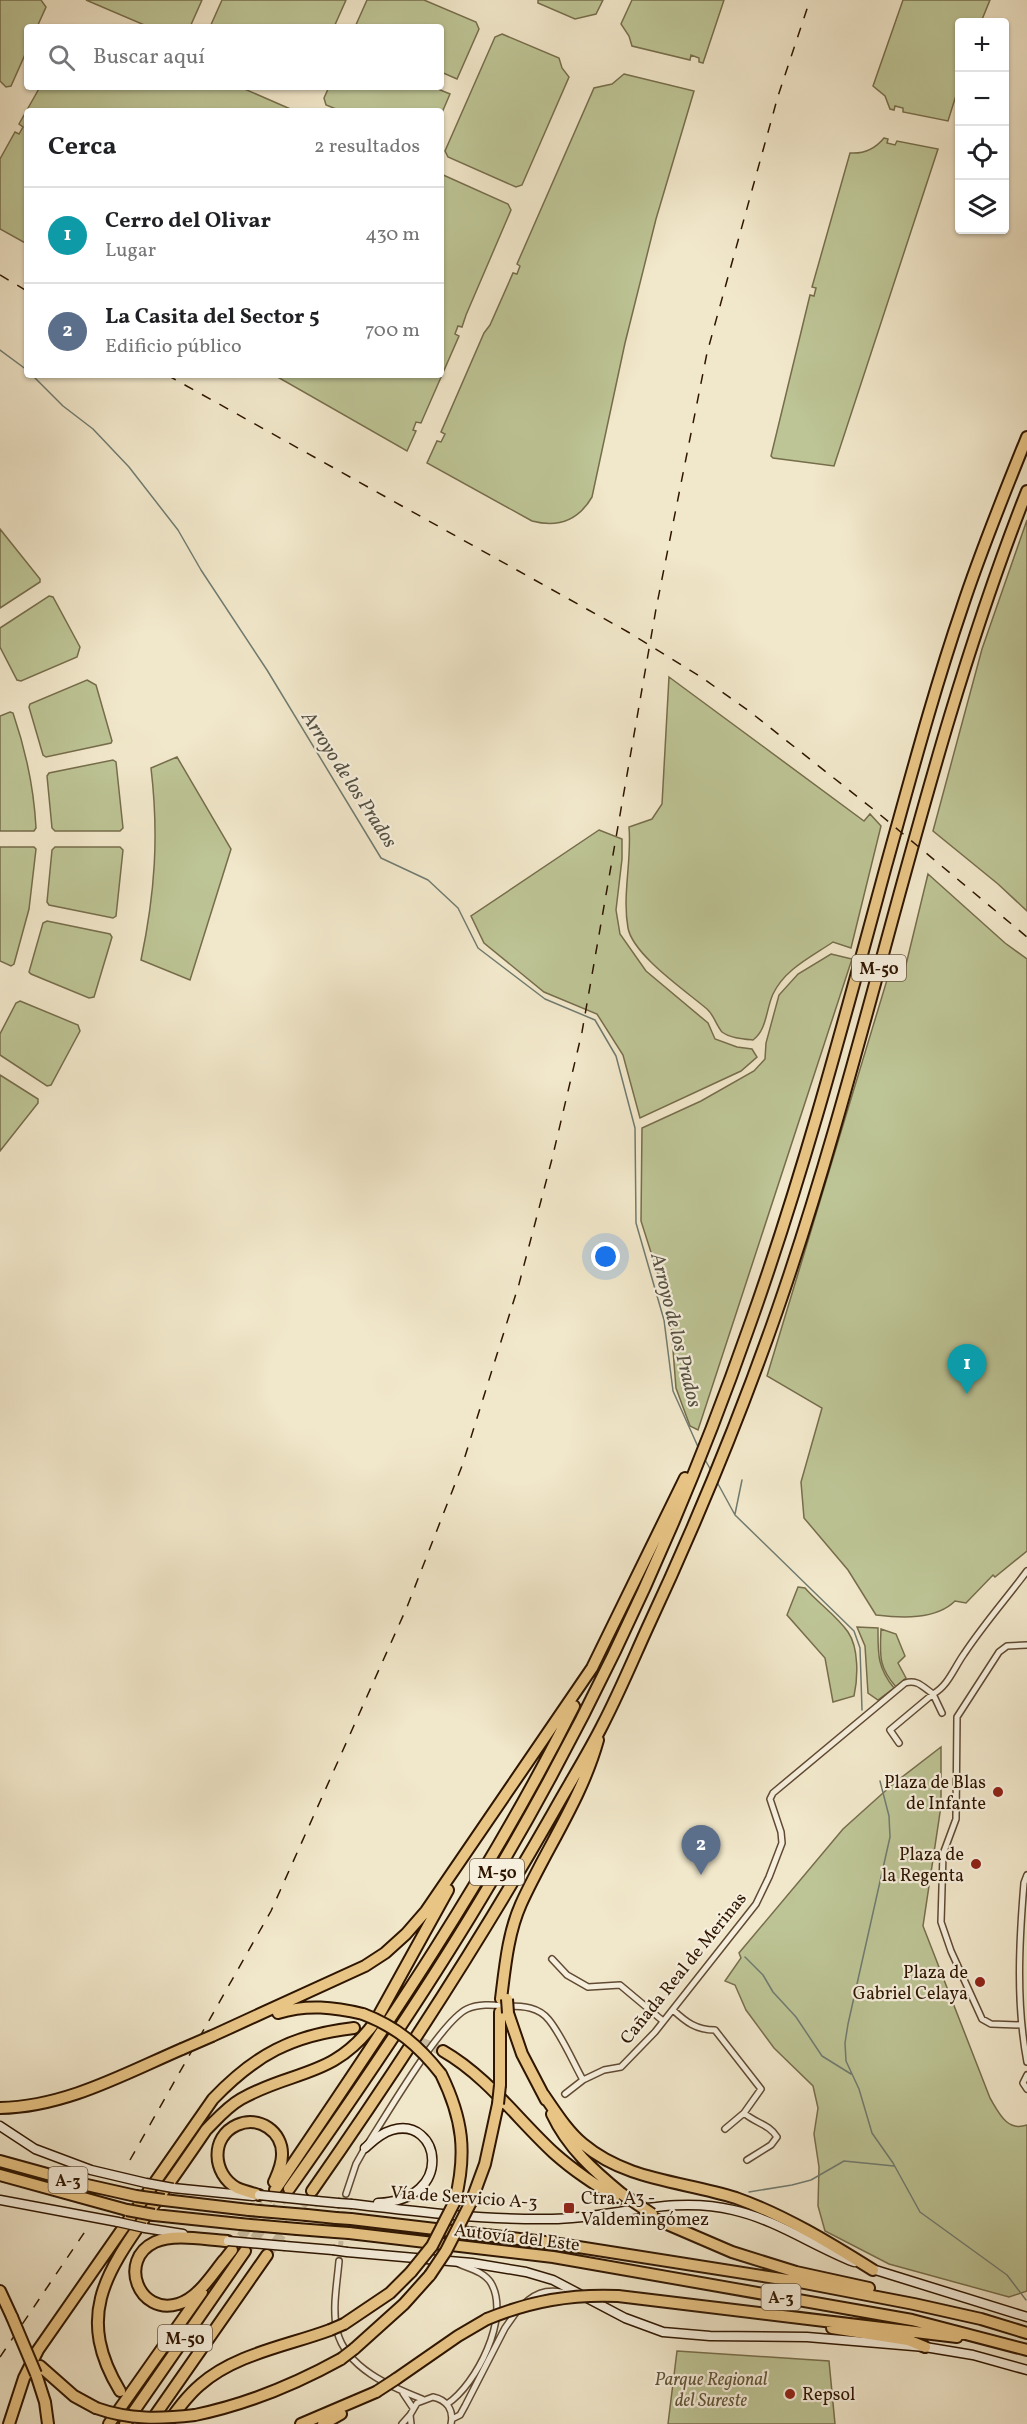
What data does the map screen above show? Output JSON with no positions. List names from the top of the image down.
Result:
{
  "streets": {
    "highway": ["M-50", "A-3", "Autovía del Este"],
    "main road": ["Vía de Servicio A-3"],
    "street": ["Cañada Real de Merinas"]
  },
  "crossings": [
    ["M-50", "Vía de Servicio A-3"]
  ],
  "water": ["Arroyo de los Prados"],
  "parks": ["Parque Regional del Sureste"],
  "places": {
    "other": [
      "Plaza de Blas de Infante",
      "Plaza de la Regenta",
      "Plaza de Gabriel Celaya",
      "Repsol"
    ],
    "transit": ["Ctra. A3 - Valdemingómez"]
  },
  "page": {
    "map_buttons": ["+", "−"],
    "search": "Buscar aquí",
    "heading": ["Cerca", "2 resultados"],
    "list": [
      {
        "mark": "1",
        "name": "Cerro del Olivar",
        "note": "Lugar",
        "value": "430 m"
      },
      {
        "mark": "2",
        "name": "La Casita del Sector 5",
        "note": "Edificio público",
        "value": "700 m"
      }
    ],
    "pins": ["1", "2"]
  }
}
